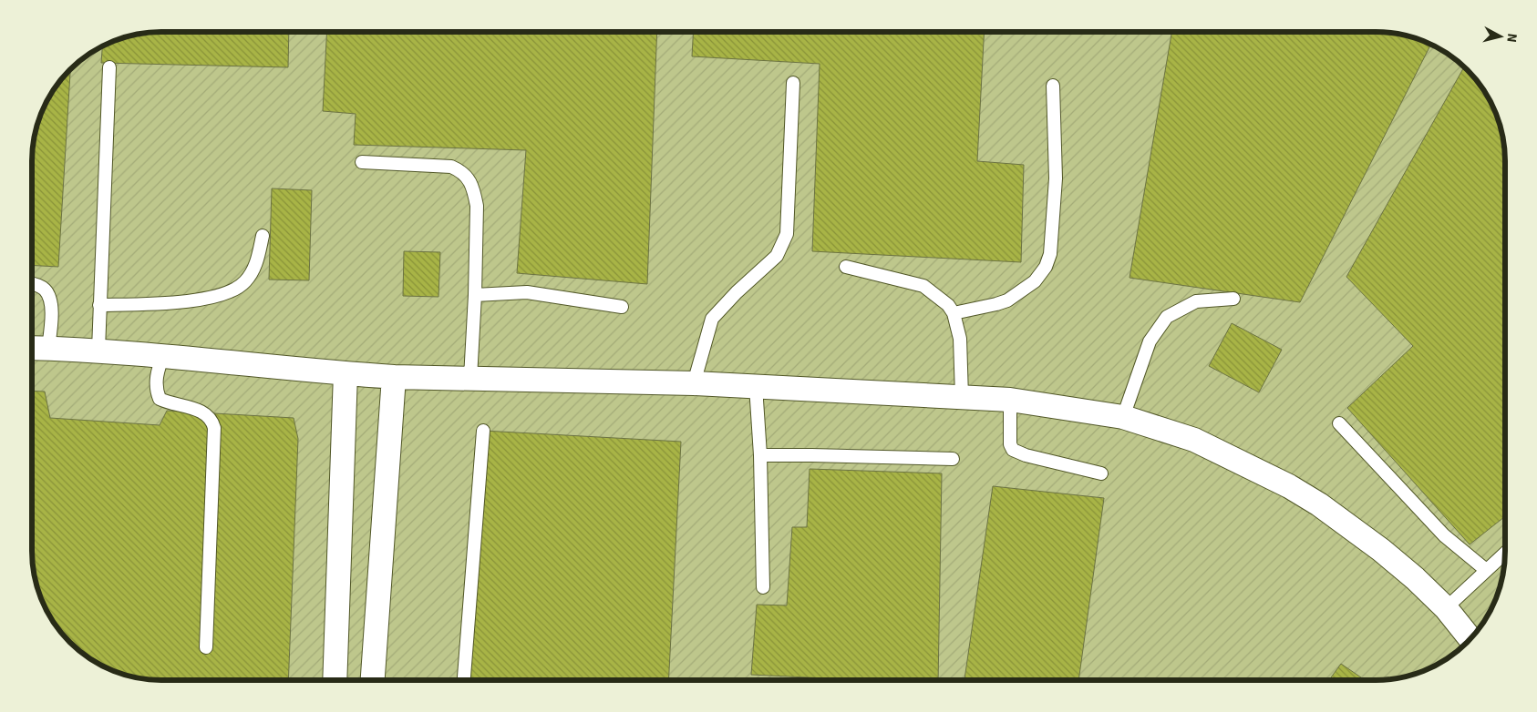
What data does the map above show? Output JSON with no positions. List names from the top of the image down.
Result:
{
  "north": "right"
}
